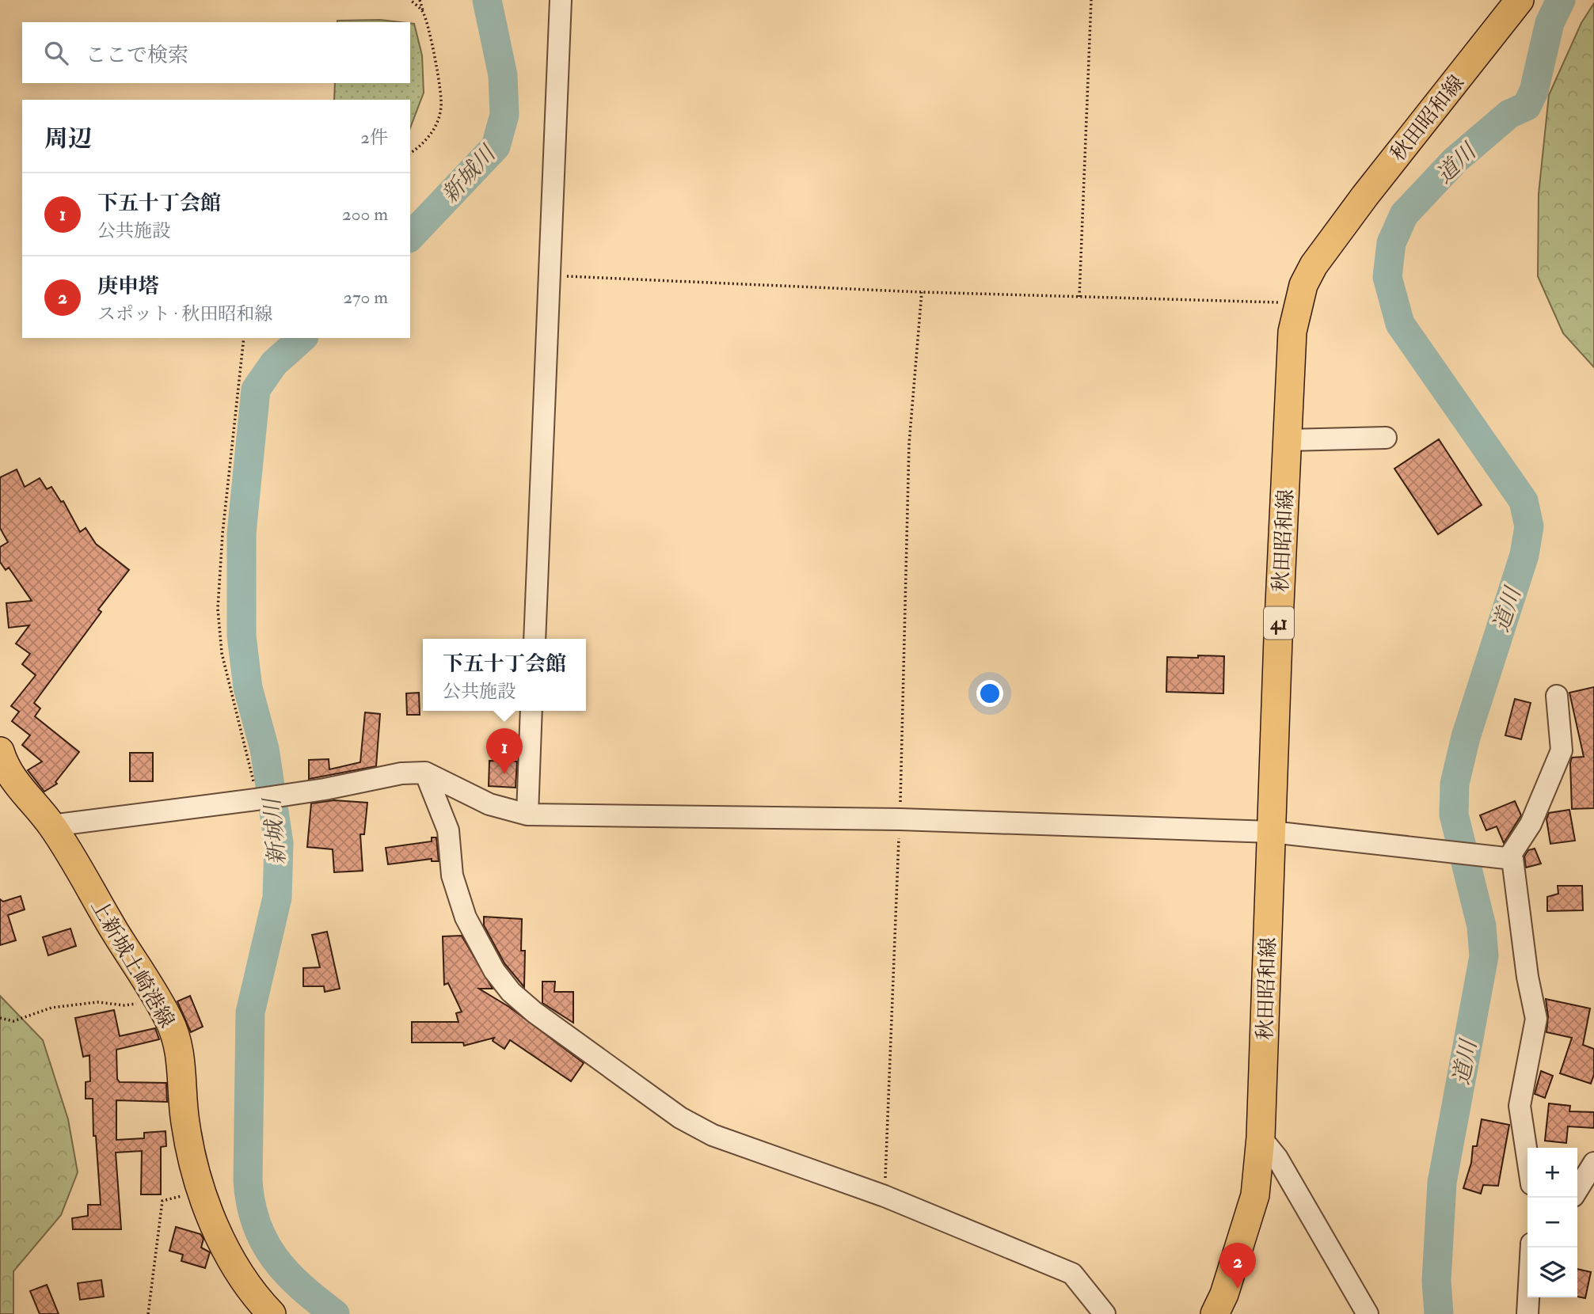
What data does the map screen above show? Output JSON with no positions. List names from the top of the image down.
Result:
{
  "streets": {
    "main road": ["秋田昭和線", "41", "上新城土崎港線"]
  },
  "water": ["道川", "新城川"],
  "page": {
    "search": "ここで検索",
    "heading": ["周辺", "2件"],
    "list": [
      {
        "mark": "1",
        "name": "下五十丁会館",
        "note": "公共施設",
        "value": "200 m"
      },
      {
        "mark": "2",
        "name": "庚申塔",
        "note": "スポット · 秋田昭和線",
        "value": "270 m"
      }
    ],
    "popup": ["下五十丁会館", "公共施設"],
    "pins": ["1", "2"],
    "map_buttons": ["+", "−"]
  }
}
